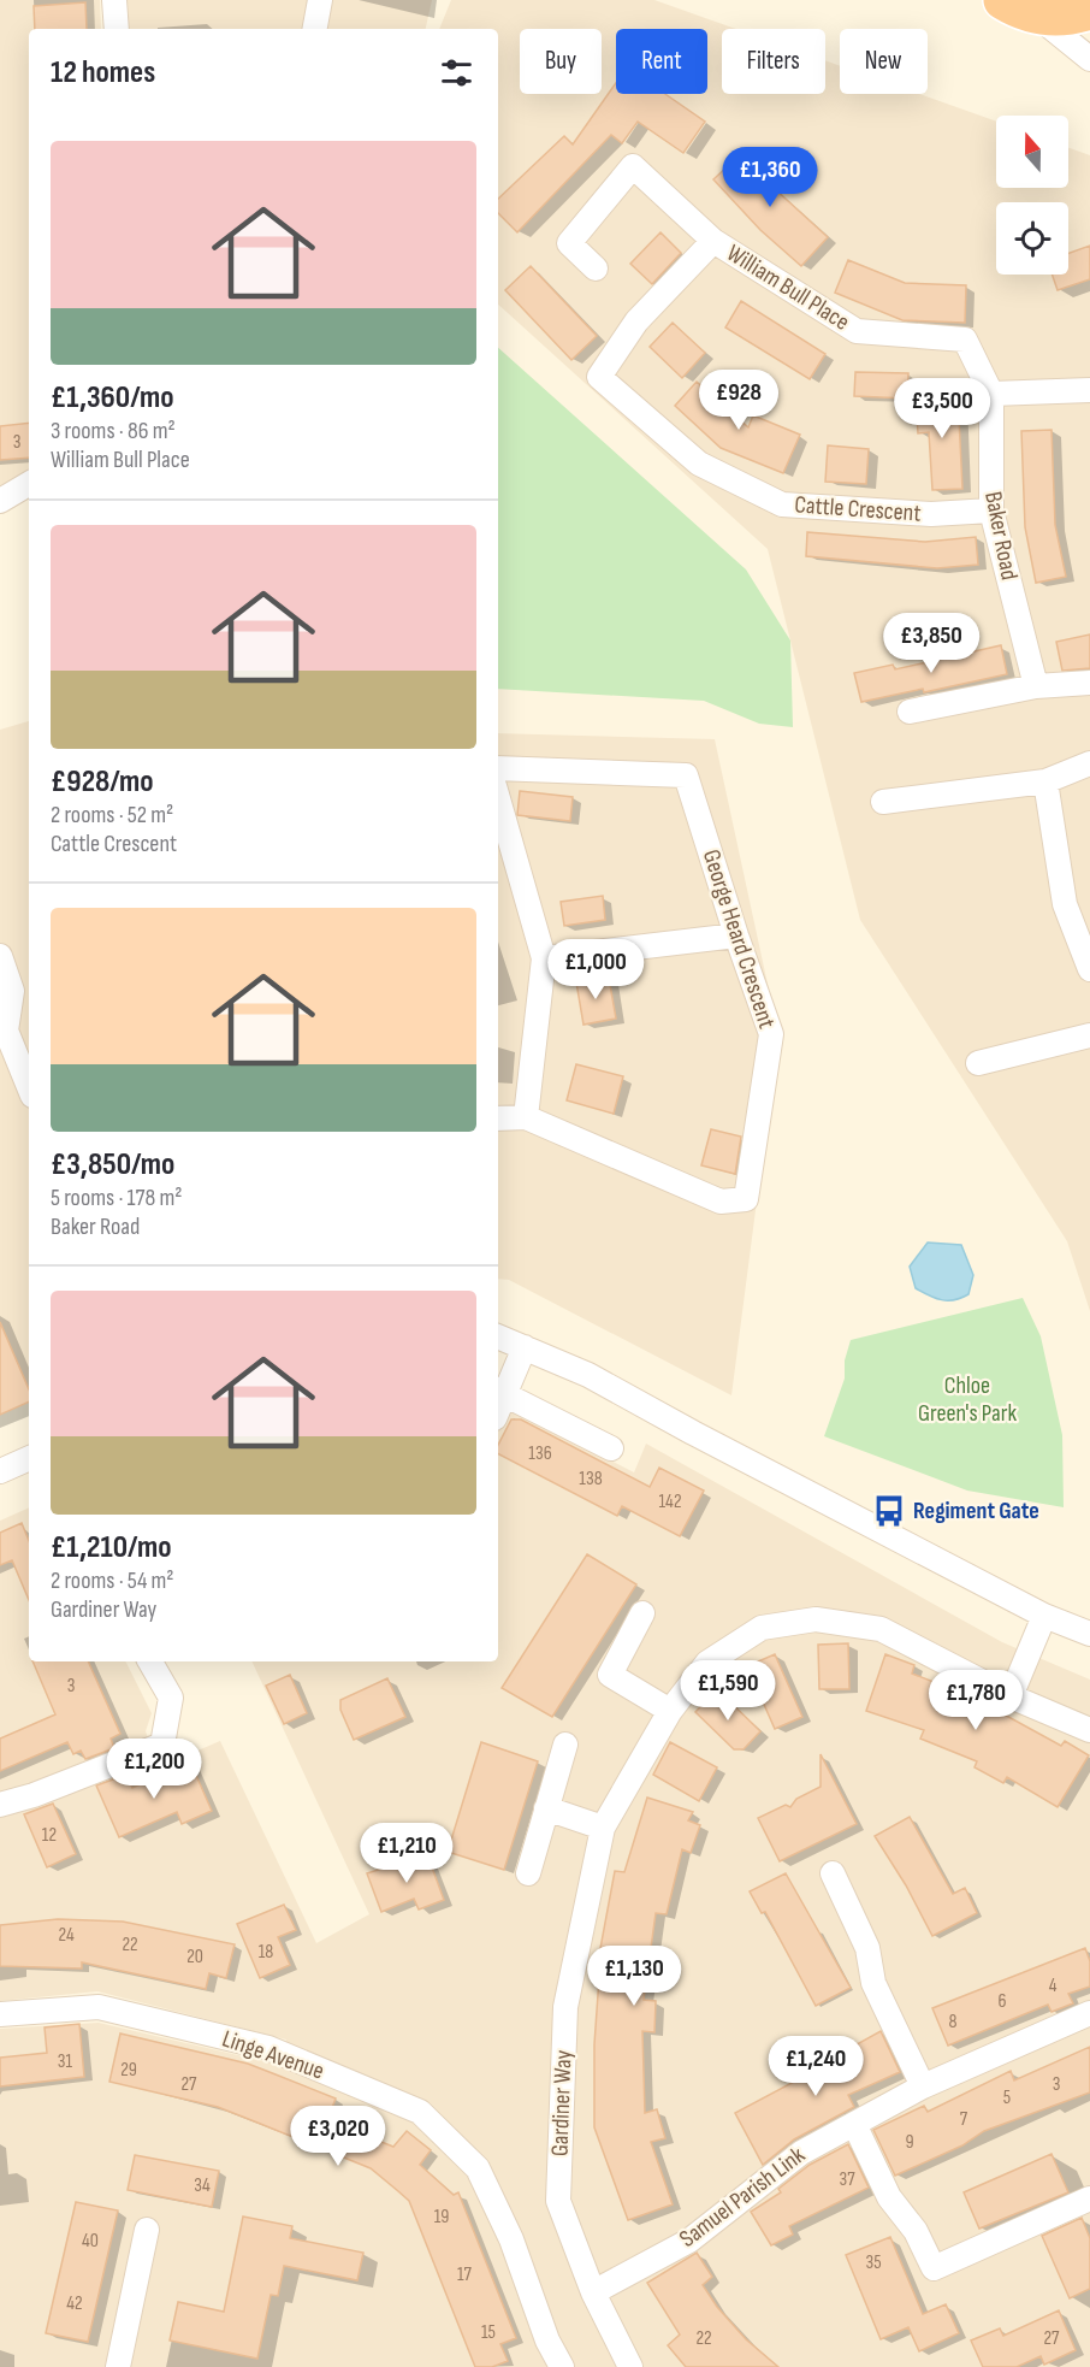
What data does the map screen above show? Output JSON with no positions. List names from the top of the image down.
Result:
{
  "streets": {
    "street": [
      "William Bull Place",
      "Cattle Crescent",
      "Baker Road",
      "George Heard Crescent",
      "Linge Avenue",
      "Gardiner Way",
      "Samuel Parish Link"
    ]
  },
  "crossings": [
    ["William Bull Place", "Cattle Crescent"],
    ["William Bull Place", "Baker Road"],
    ["Cattle Crescent", "Baker Road"],
    ["Gardiner Way", "Samuel Parish Link"]
  ],
  "parks": ["Chloe Green's Park"],
  "places": {
    "bus stop": ["Regiment Gate"]
  },
  "house_numbers": [
    "3",
    "136",
    "138",
    "142",
    "3",
    "12",
    "24",
    "22",
    "18",
    "20",
    "4",
    "6",
    "8",
    "31",
    "29",
    "27",
    "3",
    "5",
    "7",
    "9",
    "37",
    "34",
    "19",
    "40",
    "35",
    "17",
    "42",
    "15",
    "22",
    "27"
  ],
  "north": "top",
  "page": {
    "chip": [
      "Buy",
      "Rent",
      "Filters",
      "New"
    ],
    "heading": "12 homes",
    "list": [
      {
        "name": "£1,360/mo",
        "note": "3 rooms · 86 m² · William Bull Place"
      },
      {
        "name": "£928/mo",
        "note": "2 rooms · 52 m² · Cattle Crescent"
      },
      {
        "name": "£3,850/mo",
        "note": "5 rooms · 178 m² · Baker Road"
      },
      {
        "name": "£1,210/mo",
        "note": "2 rooms · 54 m² · Gardiner Way"
      }
    ],
    "price": [
      "£1,360",
      "£928",
      "£3,500",
      "£3,850",
      "£1,000",
      "£1,590",
      "£1,780",
      "£1,200",
      "£1,210",
      "£1,130",
      "£1,240",
      "£3,020"
    ]
  }
}
